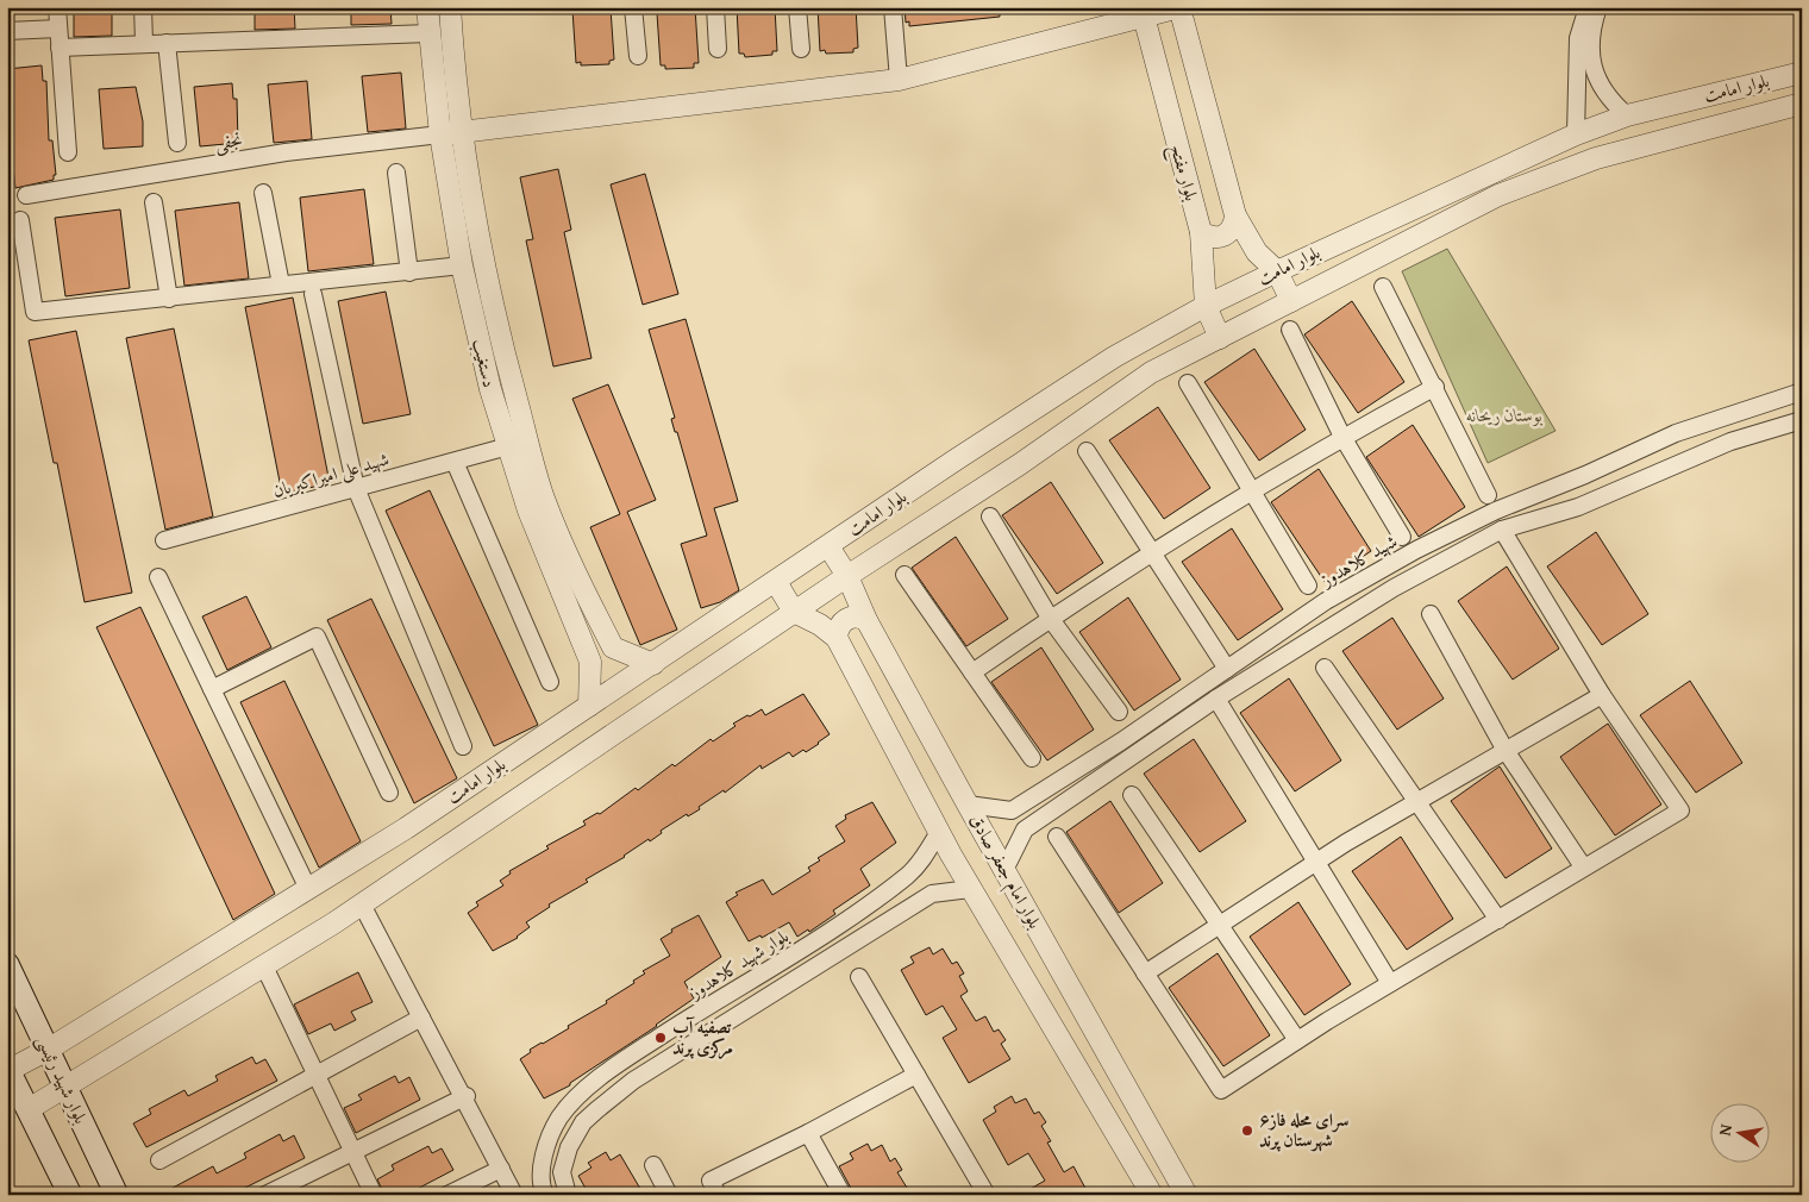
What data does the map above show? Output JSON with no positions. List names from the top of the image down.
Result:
{
  "streets": {
    "main road": ["بلوار شهید رئیسی"],
    "street": [
      "بلوار امامت",
      "نجفی",
      "بلوار مفتح",
      "دستغیب",
      "شهید علی امیراکبریان",
      "شهید کلاهدوز",
      "بلوار امام جعفر صادق",
      "بلوار شهید کلاهدوز"
    ]
  },
  "crossings": [
    ["بلوار امامت", "بلوار مفتح"],
    ["بلوار امامت", "دستغیب"],
    ["بلوار امامت", "بلوار امام جعفر صادق"],
    ["بلوار امامت", "بلوار شهید رئیسی"],
    ["نجفی", "دستغیب"],
    ["دستغیب", "شهید علی امیراکبریان"],
    ["بلوار امام جعفر صادق", "بلوار شهید کلاهدوز"]
  ],
  "parks": ["بوستان ریحانه"],
  "places": ["تصفیه آب مرکزی پرند", "سرای محله فاز۶ شهرستان پرند"],
  "north": "left"
}
